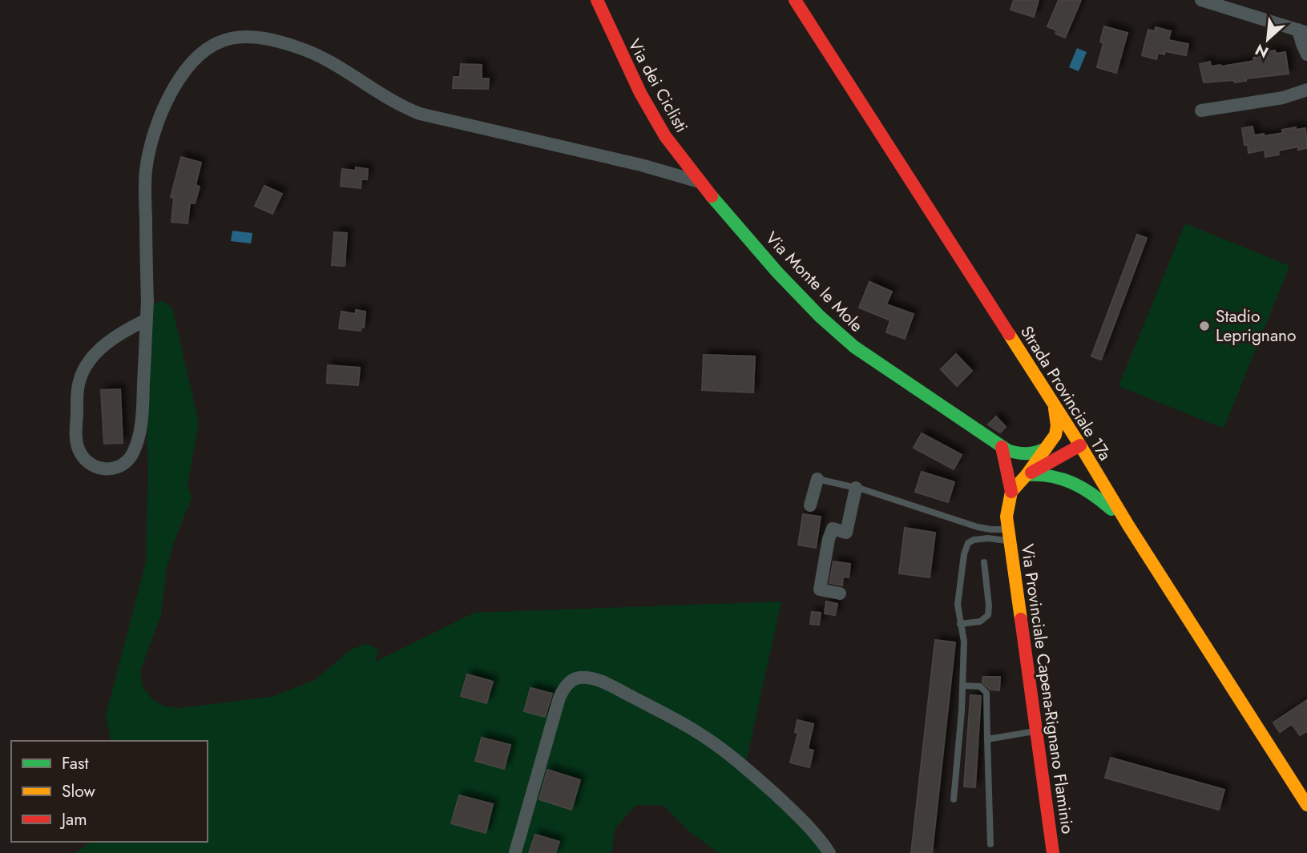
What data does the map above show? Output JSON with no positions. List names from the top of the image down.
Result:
{
  "streets": {
    "street": [
      "Via dei Ciclisti",
      "Via Monte le Mole",
      "Strada Provinciale 17a",
      "Via Provinciale Capena-Rignano Flaminio"
    ]
  },
  "crossings": [
    ["Via dei Ciclisti", "Via Monte le Mole"]
  ],
  "places": ["Stadio Leprignano"],
  "legend": ["Fast", "Slow", "Jam"],
  "north": "bottom left"
}
